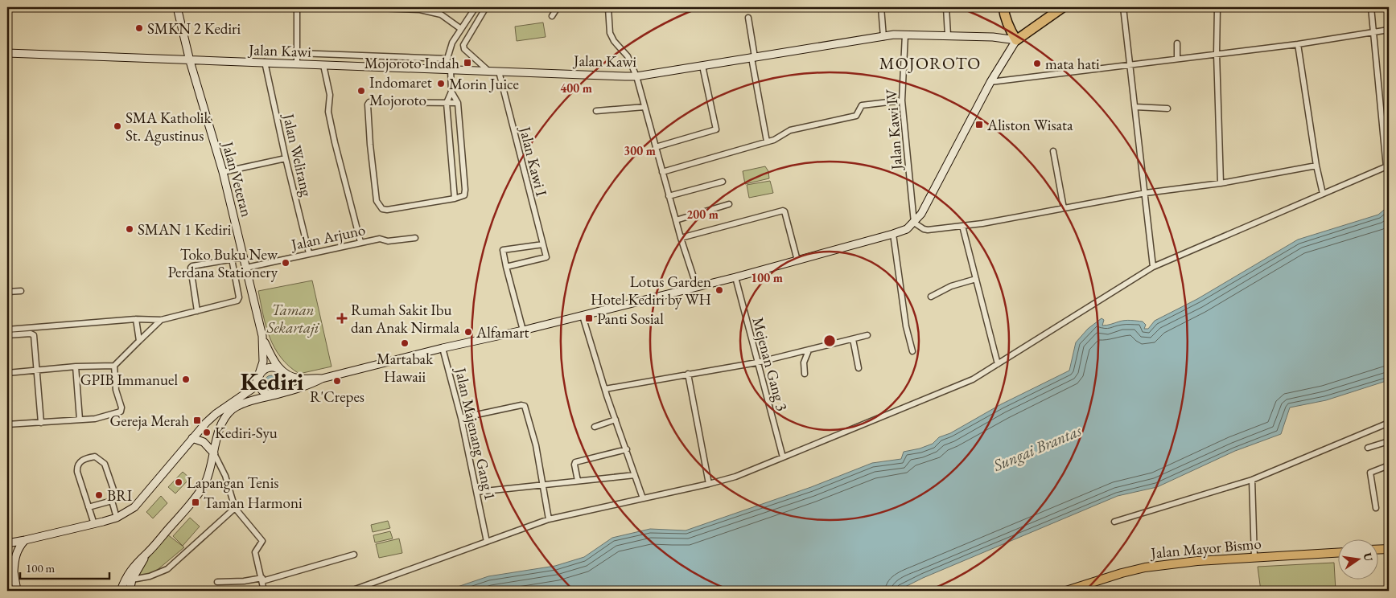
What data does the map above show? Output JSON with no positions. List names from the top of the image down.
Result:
{
  "streets": {
    "main road": ["Jalan Kawi", "Jalan Veteran", "Jalan Mayor Bismo"],
    "street": [
      "Jalan Kawi IV",
      "Jalan Welirang",
      "Jalan Kawi I",
      "Jalan Arjuno",
      "Mejenan Gang 3",
      "Jalan Majenang Gang 1"
    ]
  },
  "crossings": [
    ["Jalan Kawi", "Jalan Kawi IV"],
    ["Jalan Kawi", "Jalan Welirang"],
    ["Jalan Kawi", "Jalan Kawi I"],
    ["Jalan Kawi", "Jalan Veteran"],
    ["Jalan Welirang", "Jalan Arjuno"],
    ["Jalan Veteran", "Jalan Arjuno"]
  ],
  "districts": ["MOJOROTO", "Kediri"],
  "water": ["Sungai Brantas"],
  "parks": ["Taman Sekartaji"],
  "places": {
    "other": [
      "SMKN 2 Kediri",
      "mata hati",
      "Morin Juice",
      "Indomaret Mojoroto",
      "SMA Katholik St. Agustinus",
      "SMAN 1 Kediri",
      "Toko Buku New Perdana Stationery",
      "Lotus Garden Hotel Kediri by WH",
      "Alfamart",
      "Martabak Hawaii",
      "GPIB Immanuel",
      "R'Crepes",
      "Kediri-Syu",
      "Lapangan Tenis",
      "BRI"
    ],
    "transit": [
      "Mojoroto Indah",
      "Aliston Wisata",
      "Panti Sosial",
      "Gereja Merah",
      "Taman Harmoni"
    ],
    "health": ["Rumah Sakit Ibu dan Anak Nirmala"]
  },
  "scale_bar": "100 m",
  "north": "right",
  "rings": [
    "400 m",
    "300 m",
    "200 m",
    "100 m"
  ]
}
